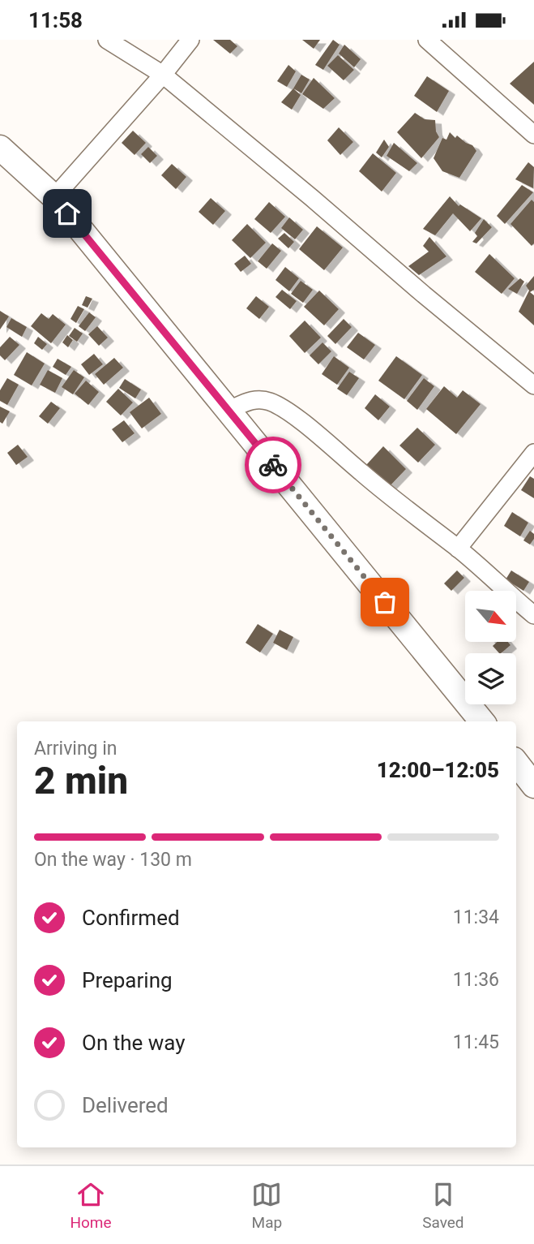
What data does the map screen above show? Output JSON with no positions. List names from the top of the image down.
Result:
{
  "north": "bottom right",
  "page": {
    "status": "11:58",
    "heading": ["2 min", "Arriving in", "12:00–12:05"],
    "bar": "On the way · 130 m",
    "list": [
      ["Confirmed", "11:34"],
      ["Preparing", "11:36"],
      ["On the way", "11:45"],
      "Delivered"
    ],
    "tabs": ["Home", "Map", "Saved"]
  }
}
